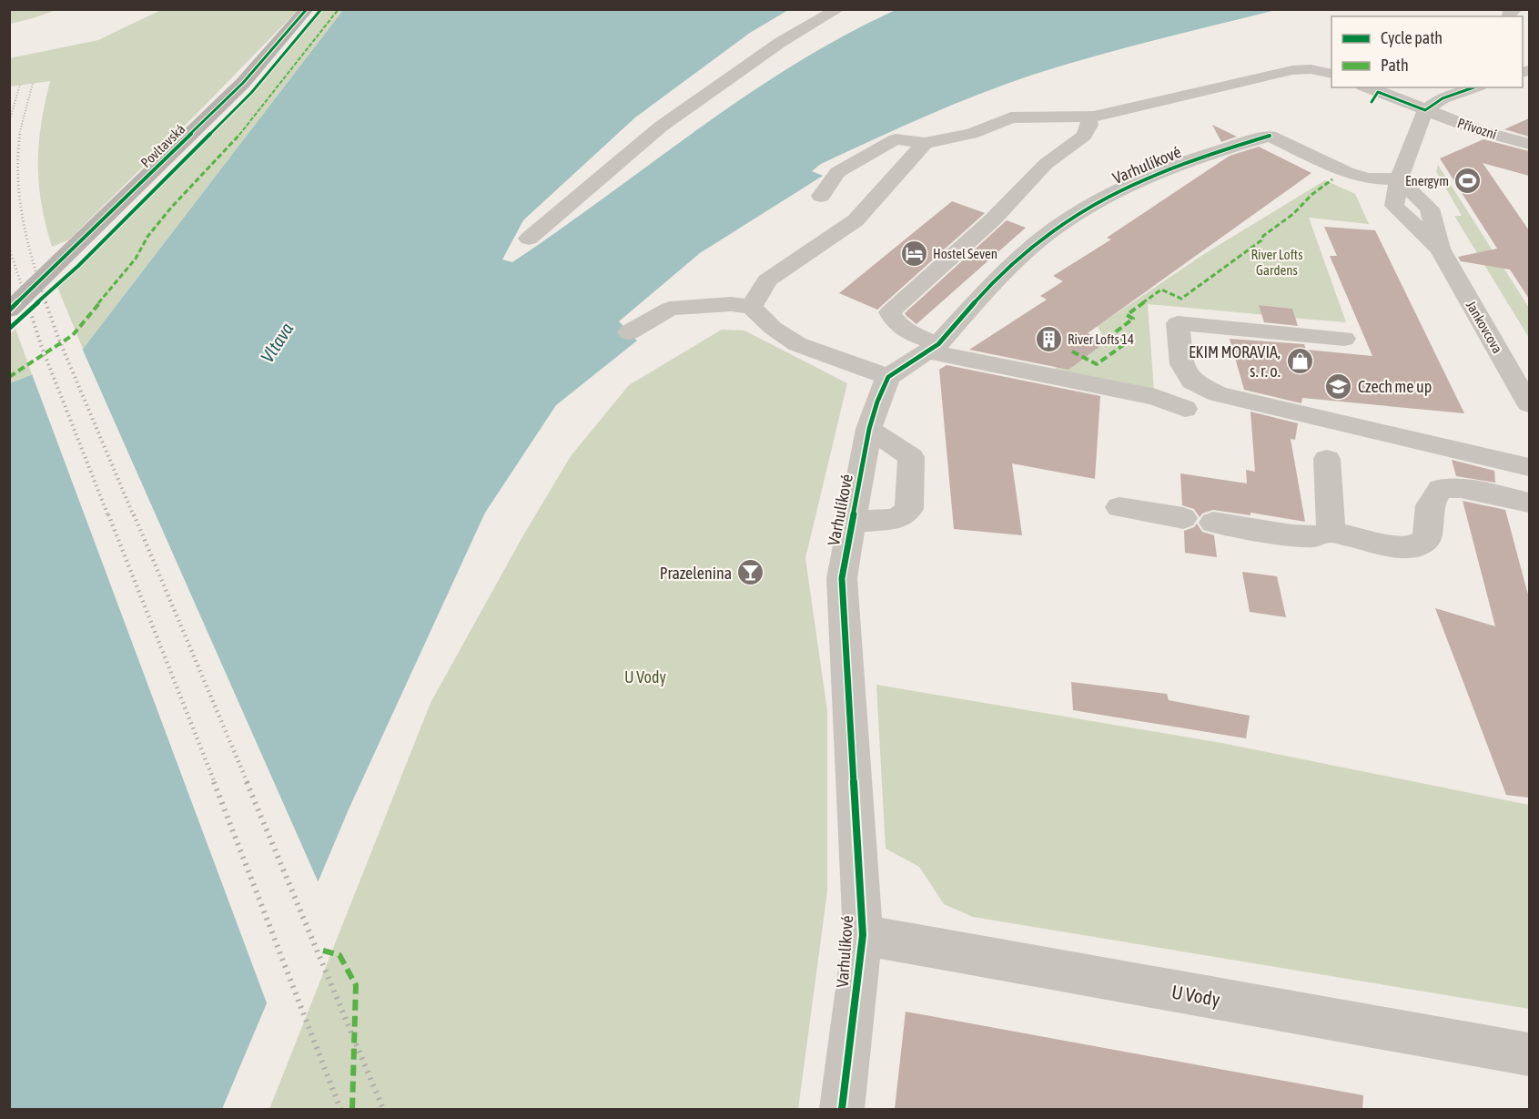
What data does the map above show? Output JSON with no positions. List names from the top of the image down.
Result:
{
  "streets": {
    "main road": ["Povltavská"],
    "street": [
      "Přívozní",
      "Varhulíkové",
      "Jankovcova",
      "U Vody"
    ]
  },
  "crossings": [
    ["Přívozní", "Jankovcova"],
    ["Varhulíkové", "Jankovcova"],
    ["Varhulíkové", "U Vody"]
  ],
  "water": ["Vltava"],
  "parks": ["River Lofts Gardens", "U Vody"],
  "places": {
    "sports": ["Energym"],
    "hotel": ["Hostel Seven"],
    "building": ["River Lofts 14"],
    "shop": ["EKIM MORAVIA, s. r. o."],
    "school or university": ["Czech me up"],
    "bar": ["Prazelenina"]
  },
  "legend": ["Cycle path", "Path"]
}
